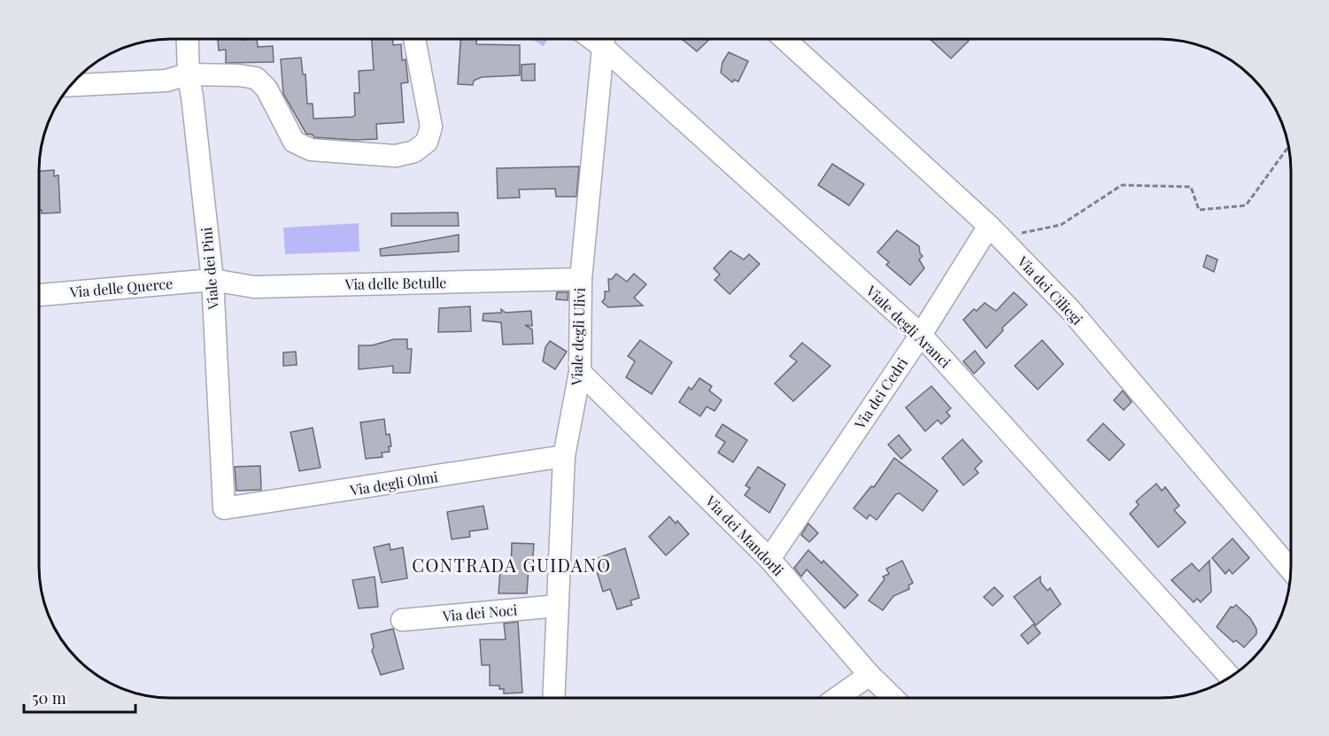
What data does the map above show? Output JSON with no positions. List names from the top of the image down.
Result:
{
  "streets": {
    "street": [
      "Viale dei Pini",
      "Via delle Betulle",
      "Via delle Querce",
      "Via dei Ciliegi",
      "Viale degli Aranci",
      "Viale degli Ulivi",
      "Via dei Cedri",
      "Via degli Olmi",
      "Via dei Mandorli",
      "Via dei Noci"
    ]
  },
  "crossings": [
    ["Viale dei Pini", "Via delle Betulle"],
    ["Viale dei Pini", "Via delle Querce"],
    ["Viale dei Pini", "Via degli Olmi"],
    ["Via delle Betulle", "Via delle Querce"],
    ["Via delle Betulle", "Viale degli Ulivi"],
    ["Via dei Ciliegi", "Via dei Cedri"],
    ["Viale degli Aranci", "Viale degli Ulivi"],
    ["Viale degli Aranci", "Via dei Cedri"],
    ["Viale degli Ulivi", "Via degli Olmi"],
    ["Viale degli Ulivi", "Via dei Mandorli"],
    ["Viale degli Ulivi", "Via dei Noci"],
    ["Via dei Cedri", "Via dei Mandorli"]
  ],
  "districts": ["CONTRADA GUIDANO"],
  "scale_bar": "50 m"
}
